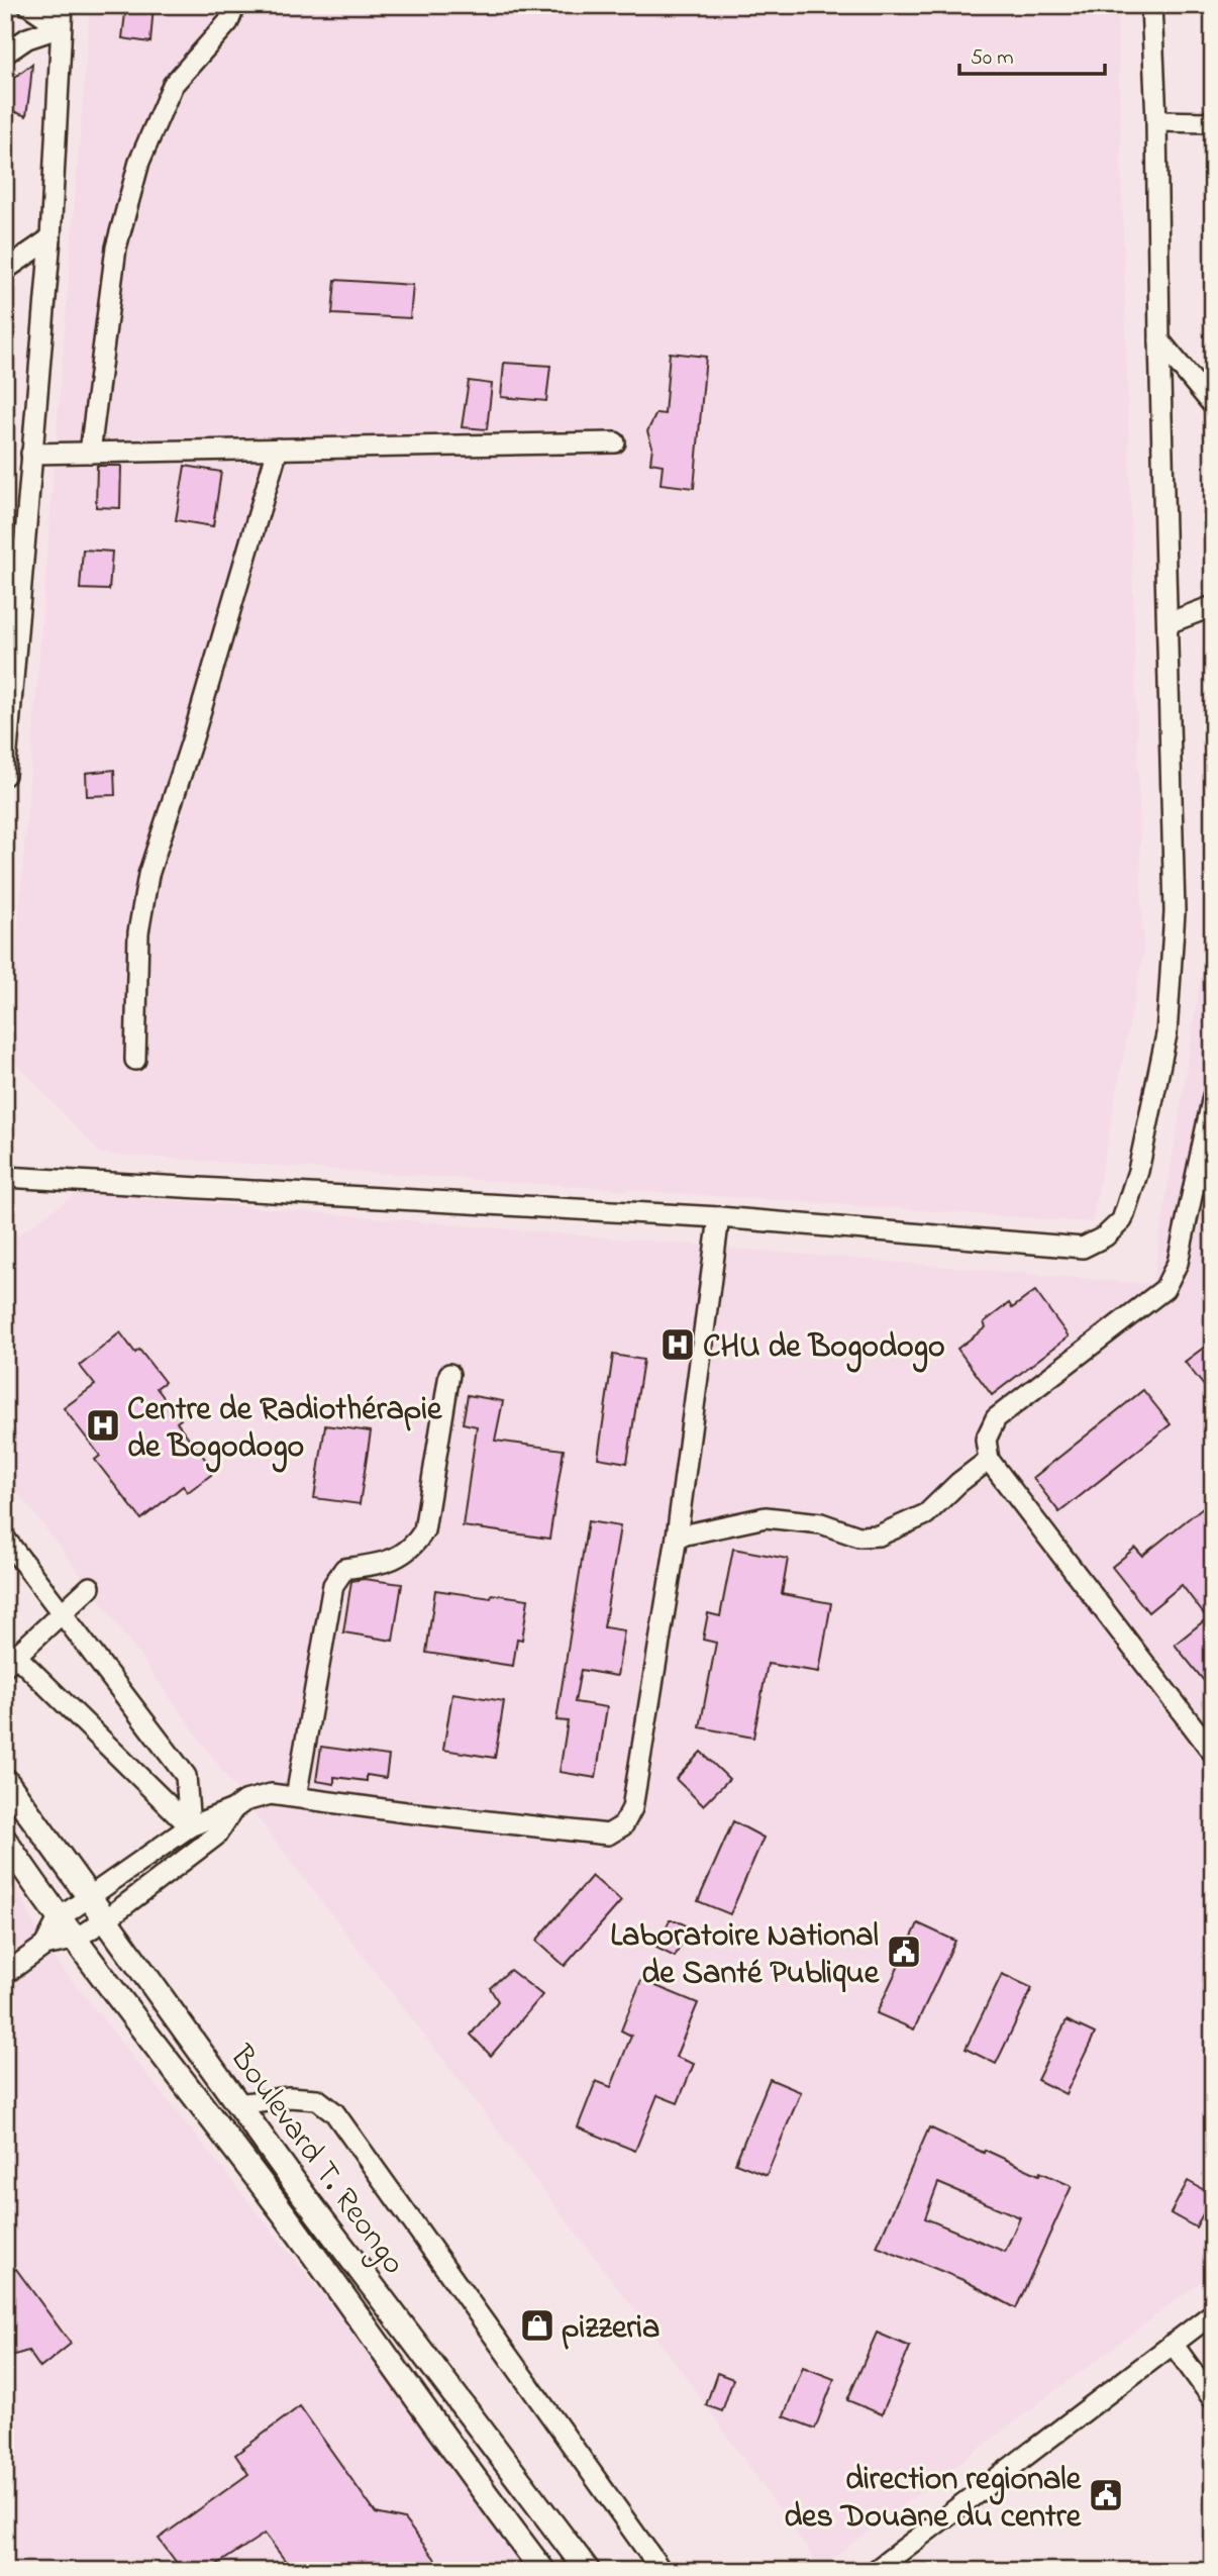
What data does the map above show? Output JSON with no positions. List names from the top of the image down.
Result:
{
  "streets": {
    "main road": ["Boulevard T. Reongo"]
  },
  "places": {
    "hospital": ["CHU de Bogodogo", "Centre de Radiothérapie de Bogodogo"],
    "public building": ["Laboratoire National de Santé Publique", "direction regionale des Douane du centre"],
    "shop": ["pizzeria"]
  },
  "scale_bar": "50 m"
}
